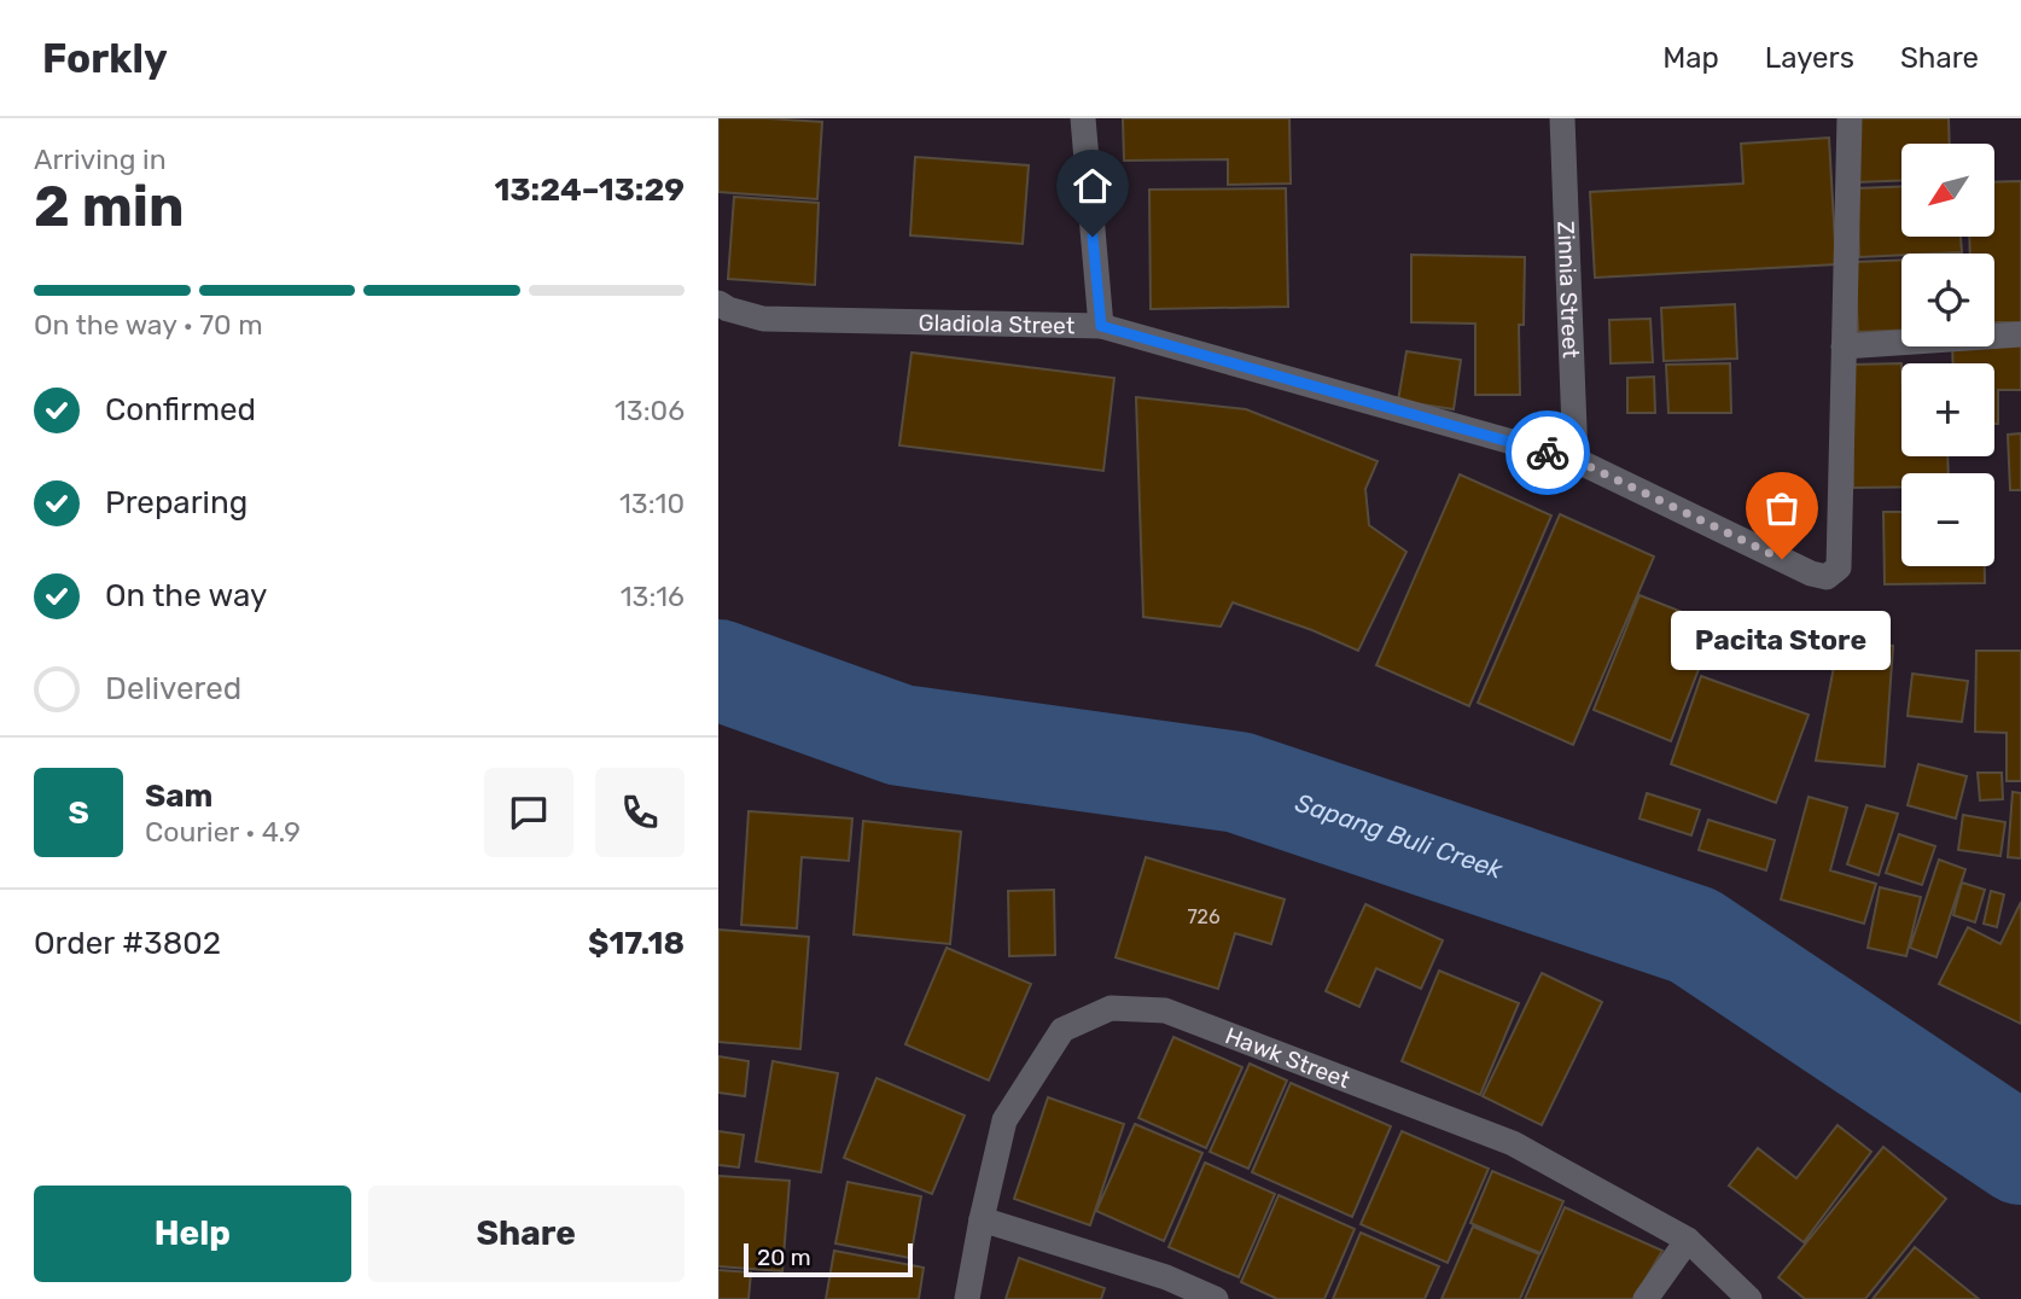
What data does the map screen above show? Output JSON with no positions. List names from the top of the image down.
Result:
{
  "streets": {
    "street": ["Zinnia Street", "Gladiola Street", "Hawk Street"]
  },
  "crossings": [
    ["Zinnia Street", "Gladiola Street"]
  ],
  "water": ["Sapang Buli Creek"],
  "places": ["Pacita Store"],
  "house_numbers": ["726"],
  "scale_bar": "20 m",
  "north": "bottom left",
  "page": {
    "header": "Forkly",
    "nav": ["Map", "Layers", "Share"],
    "heading": ["2 min", "Arriving in", "13:24–13:29"],
    "panel": [
      "Sam",
      "Courier · 4.9",
      "Order #3802",
      "$17.18"
    ],
    "map_buttons": ["+", "−"],
    "bar": "On the way · 70 m",
    "list": [
      ["Confirmed", "13:06"],
      ["Preparing", "13:10"],
      ["On the way", "13:16"],
      "Delivered"
    ],
    "bubble": "Pacita Store",
    "round": "S",
    "buttons": ["Help", "Share"],
    "scale": "20 m"
  }
}
